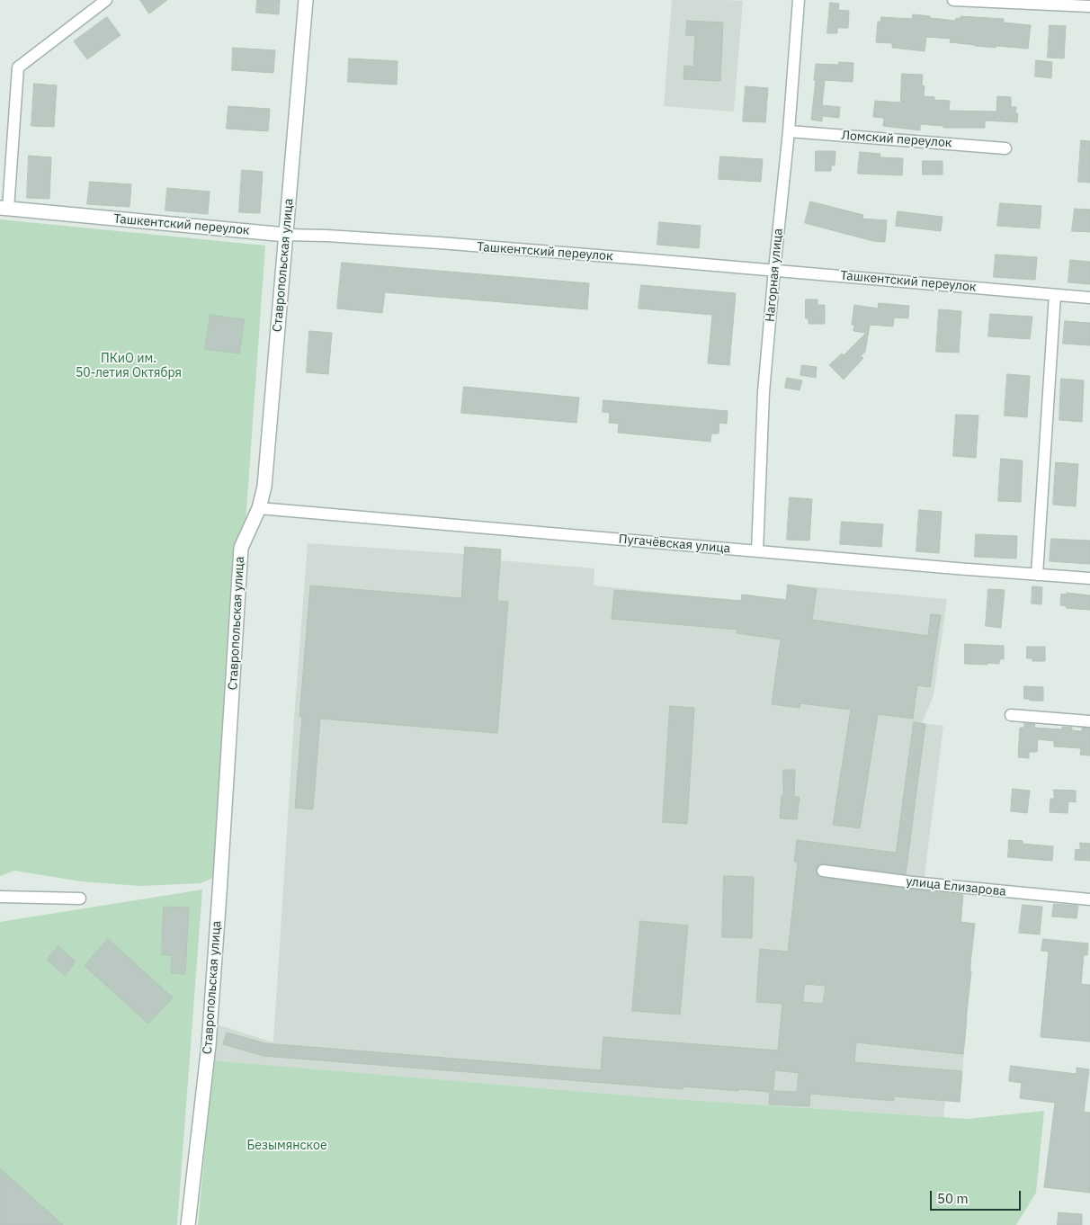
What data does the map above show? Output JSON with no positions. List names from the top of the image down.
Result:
{
  "streets": {
    "street": [
      "Ломский переулок",
      "Ташкентский переулок",
      "Ставропольская улица",
      "Нагорная улица",
      "Пугачёвская улица",
      "улица Елизарова"
    ]
  },
  "crossings": [
    ["Ломский переулок", "Нагорная улица"],
    ["Ташкентский переулок", "Ставропольская улица"],
    ["Ташкентский переулок", "Нагорная улица"],
    ["Ставропольская улица", "Пугачёвская улица"],
    ["Нагорная улица", "Пугачёвская улица"]
  ],
  "parks": ["ПКиО им. 50-летия Октября", "Безымянское"],
  "scale_bar": "50 m"
}
